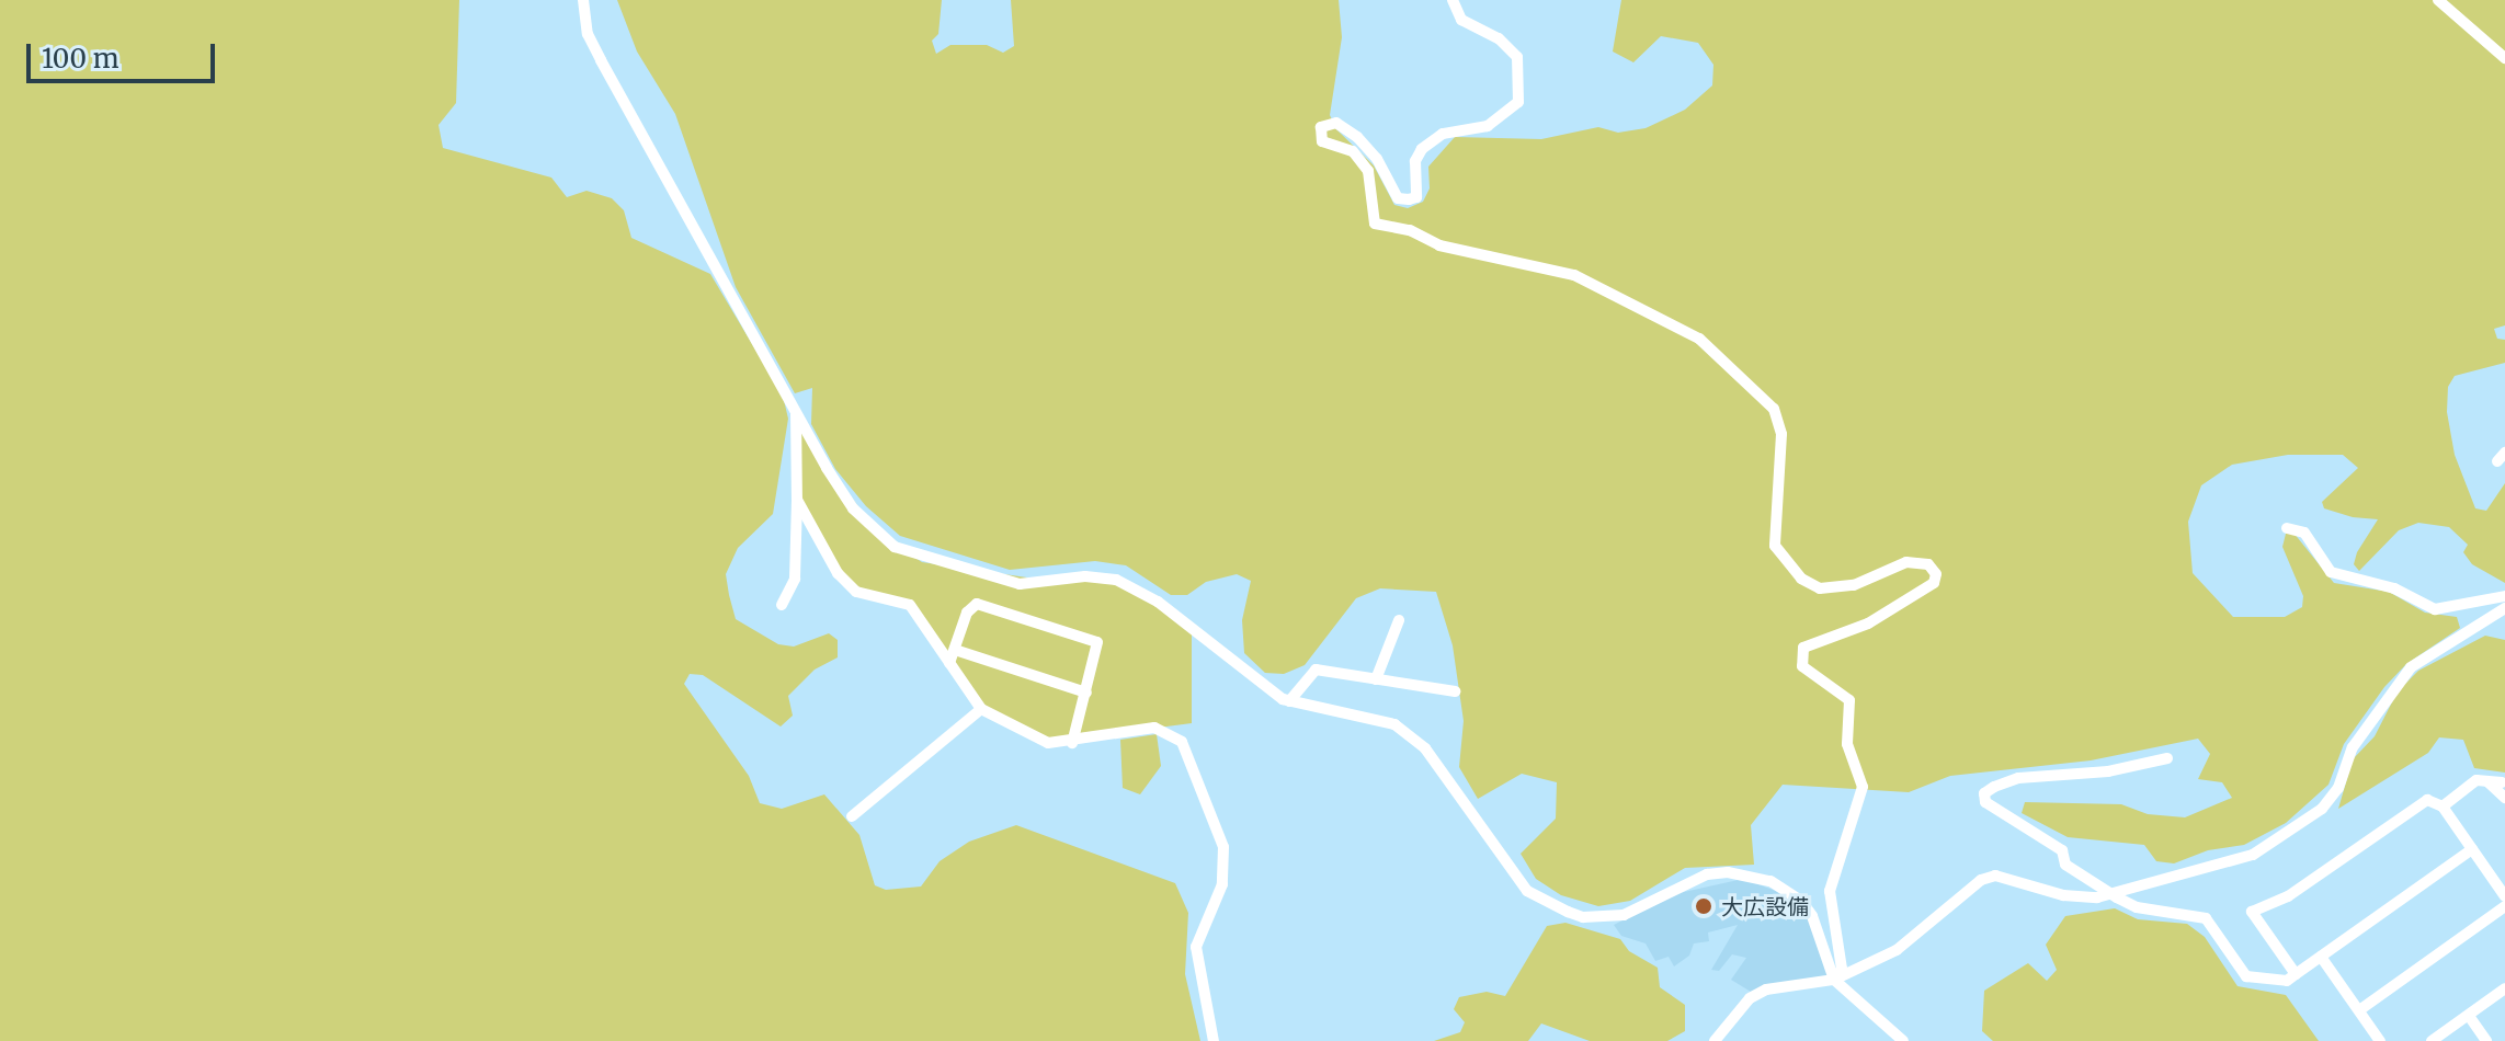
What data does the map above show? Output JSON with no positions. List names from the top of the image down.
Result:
{
  "places": ["大広設備"],
  "scale_bar": "100 m"
}
